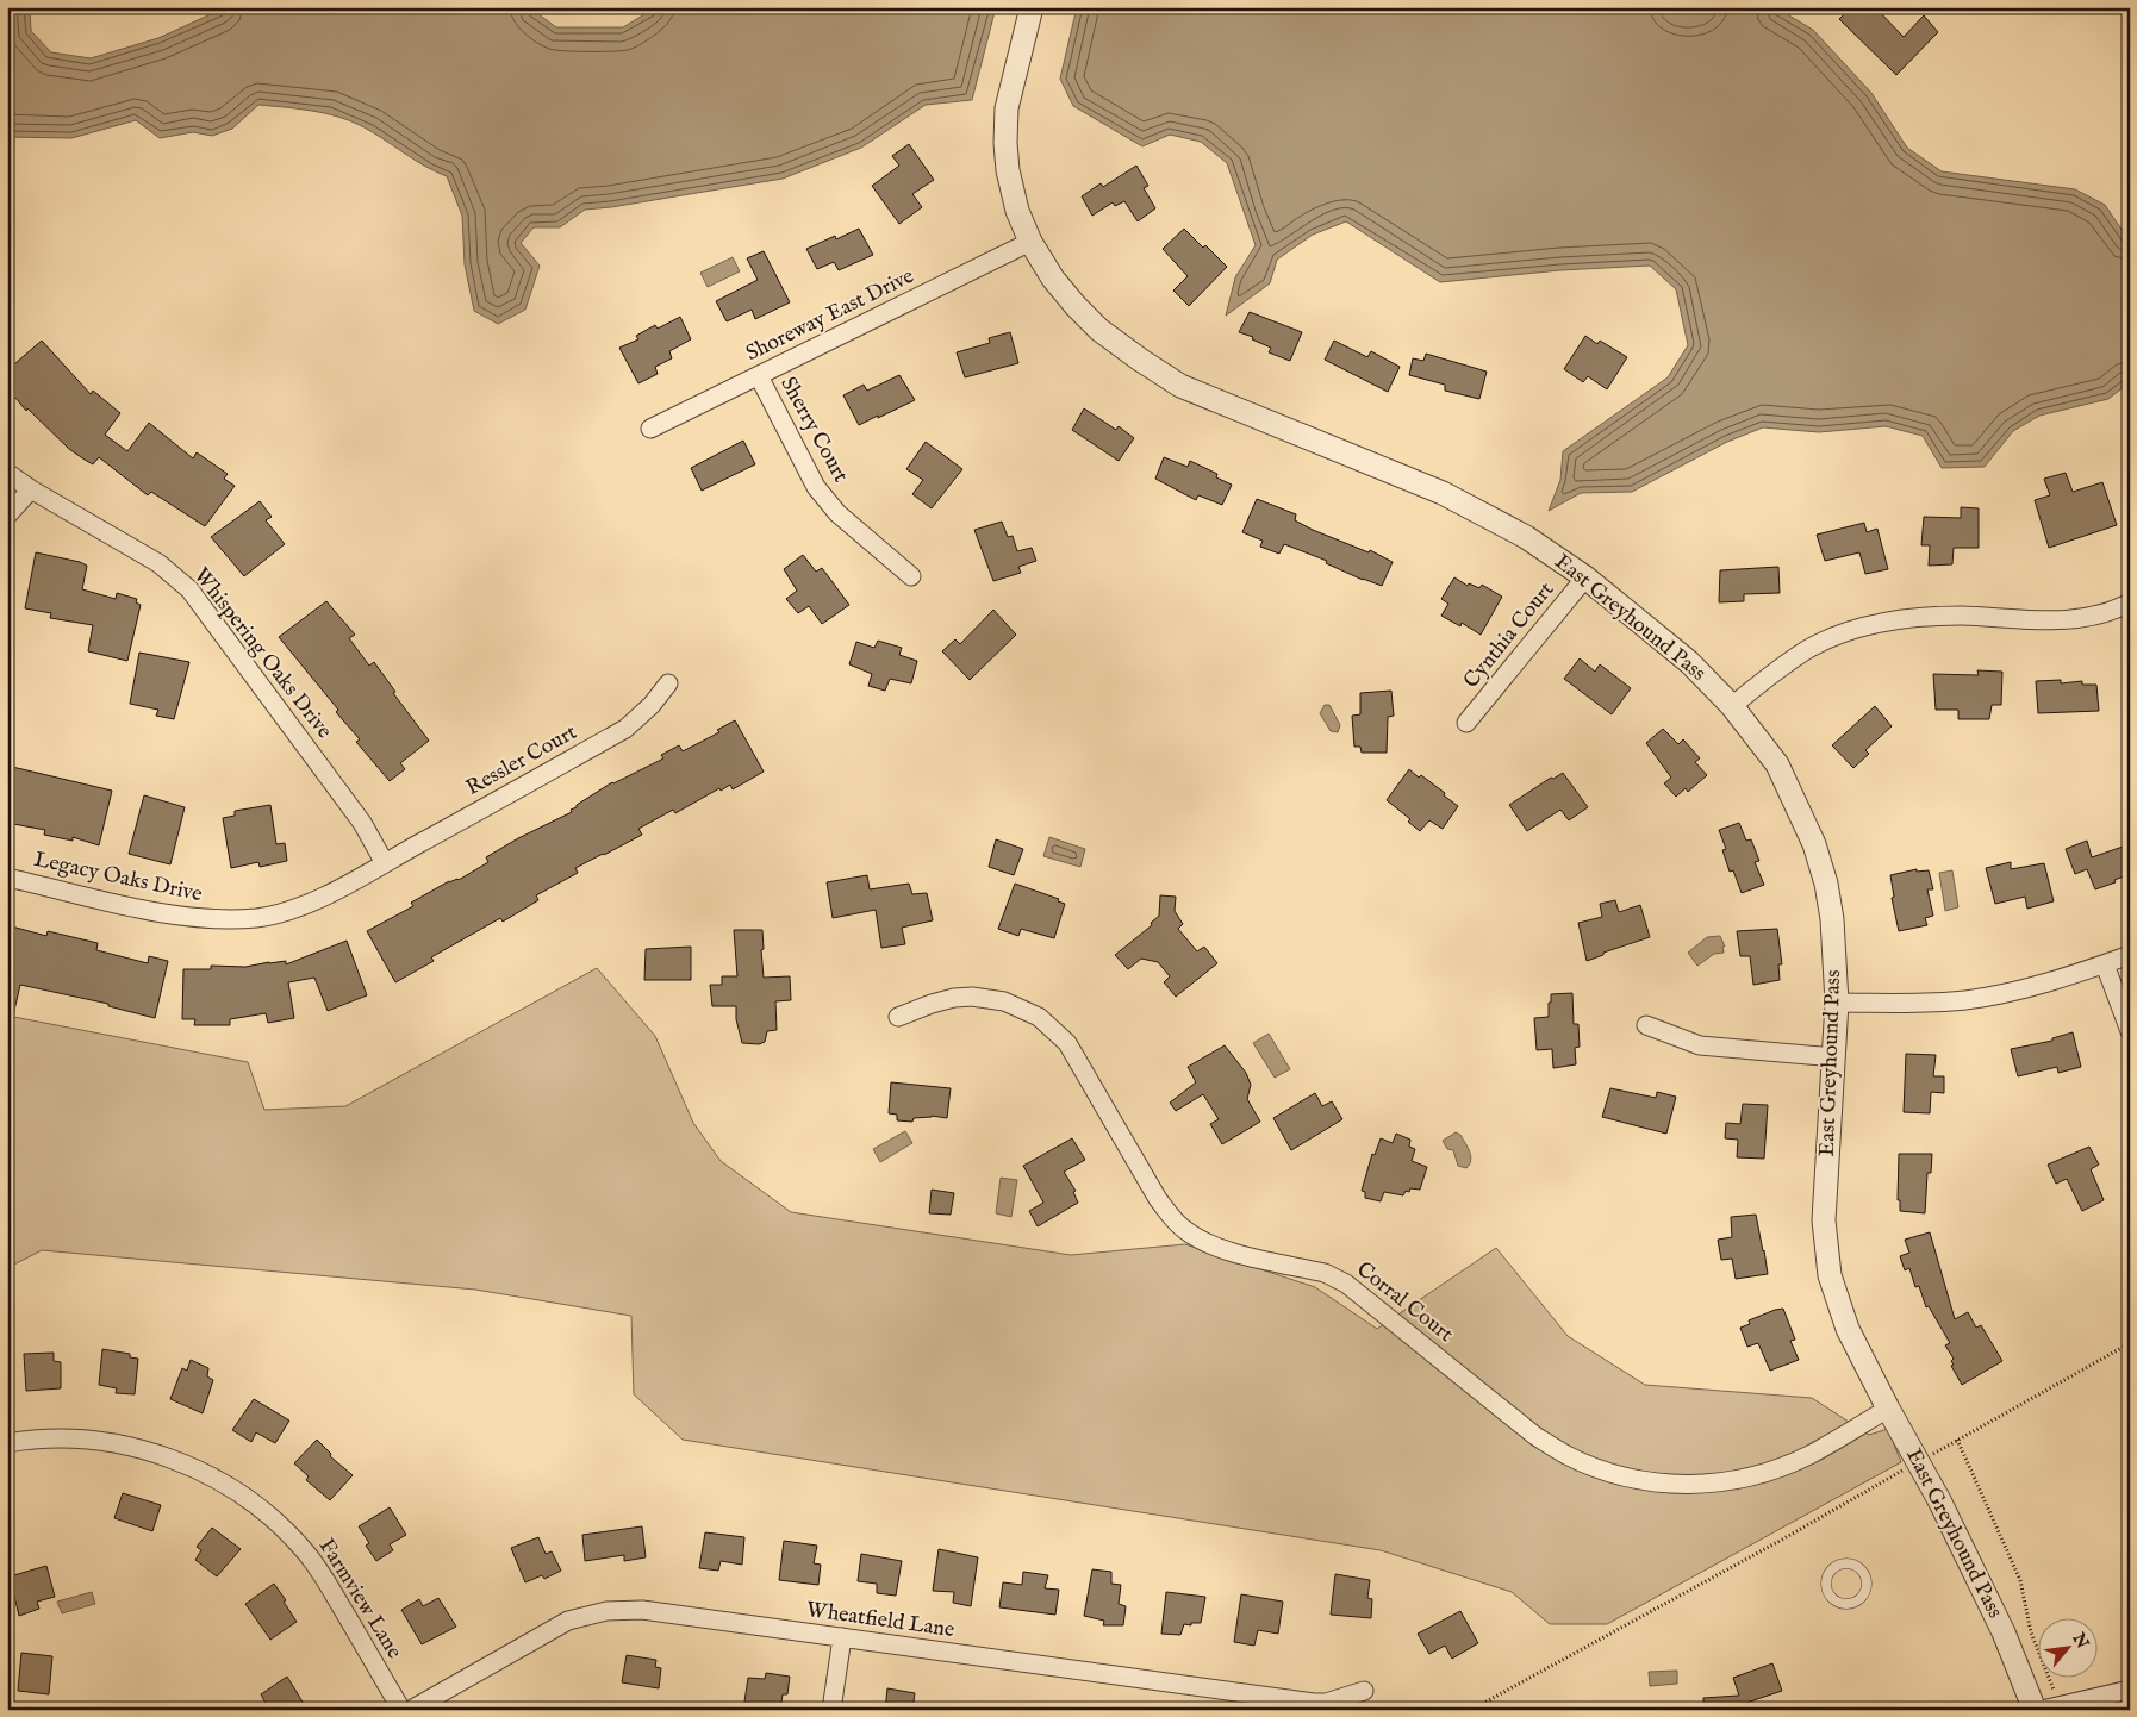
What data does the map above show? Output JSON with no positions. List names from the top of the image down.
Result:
{
  "streets": {
    "street": [
      "Shoreway East Drive",
      "Sherry Court",
      "East Greyhound Pass",
      "Cynthia Court",
      "Whispering Oaks Drive",
      "Ressler Court",
      "Legacy Oaks Drive",
      "Corral Court",
      "Farmview Lane",
      "Wheatfield Lane"
    ]
  },
  "crossings": [
    ["Shoreway East Drive", "Sherry Court"],
    ["Shoreway East Drive", "East Greyhound Pass"],
    ["East Greyhound Pass", "Cynthia Court"],
    ["East Greyhound Pass", "Corral Court"],
    ["Whispering Oaks Drive", "Ressler Court"],
    ["Whispering Oaks Drive", "Legacy Oaks Drive"],
    ["Ressler Court", "Legacy Oaks Drive"]
  ],
  "north": "top right"
}
